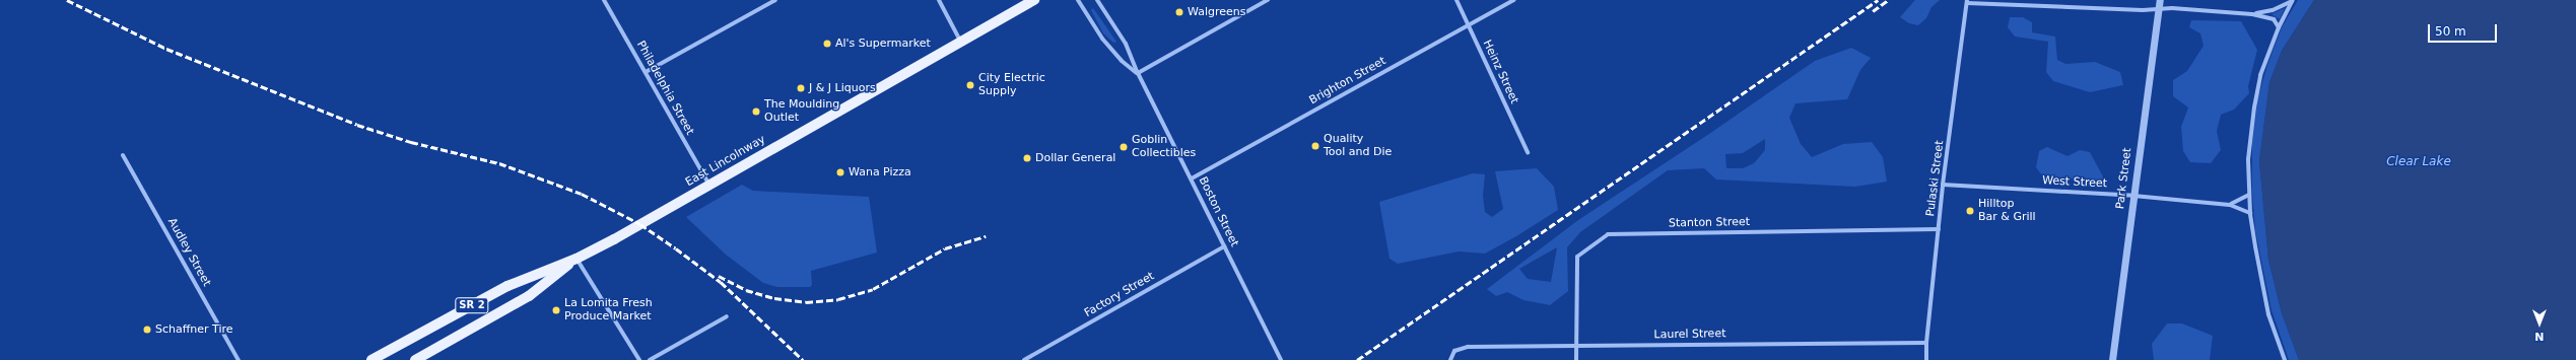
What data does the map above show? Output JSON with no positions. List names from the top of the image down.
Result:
{
  "streets": {
    "main road": ["East Lincolnway", "SR 2"],
    "street": [
      "Heinz Street",
      "Brighton Street",
      "Philadelphia Street",
      "Pulaski Street",
      "Park Street",
      "West Street",
      "Boston Street",
      "Stanton Street",
      "Audley Street",
      "Factory Street",
      "Laurel Street"
    ]
  },
  "crossings": [
    ["Heinz Street", "Brighton Street"],
    ["Brighton Street", "Boston Street"],
    ["Philadelphia Street", "East Lincolnway"],
    ["Pulaski Street", "West Street"],
    ["Pulaski Street", "Stanton Street"],
    ["Pulaski Street", "Laurel Street"],
    ["Park Street", "West Street"],
    ["Boston Street", "Factory Street"],
    ["Stanton Street", "Laurel Street"]
  ],
  "water": ["Clear Lake"],
  "places": [
    "Walgreens",
    "Al's Supermarket",
    "City Electric Supply",
    "J & J Liquors",
    "The Moulding Outlet",
    "Quality Tool and Die",
    "Goblin Collectibles",
    "Dollar General",
    "Wana Pizza",
    "Hilltop Bar & Grill",
    "La Lomita Fresh Produce Market",
    "Schaffner Tire"
  ],
  "scale_bar": "50 m",
  "north": "bottom"
}
